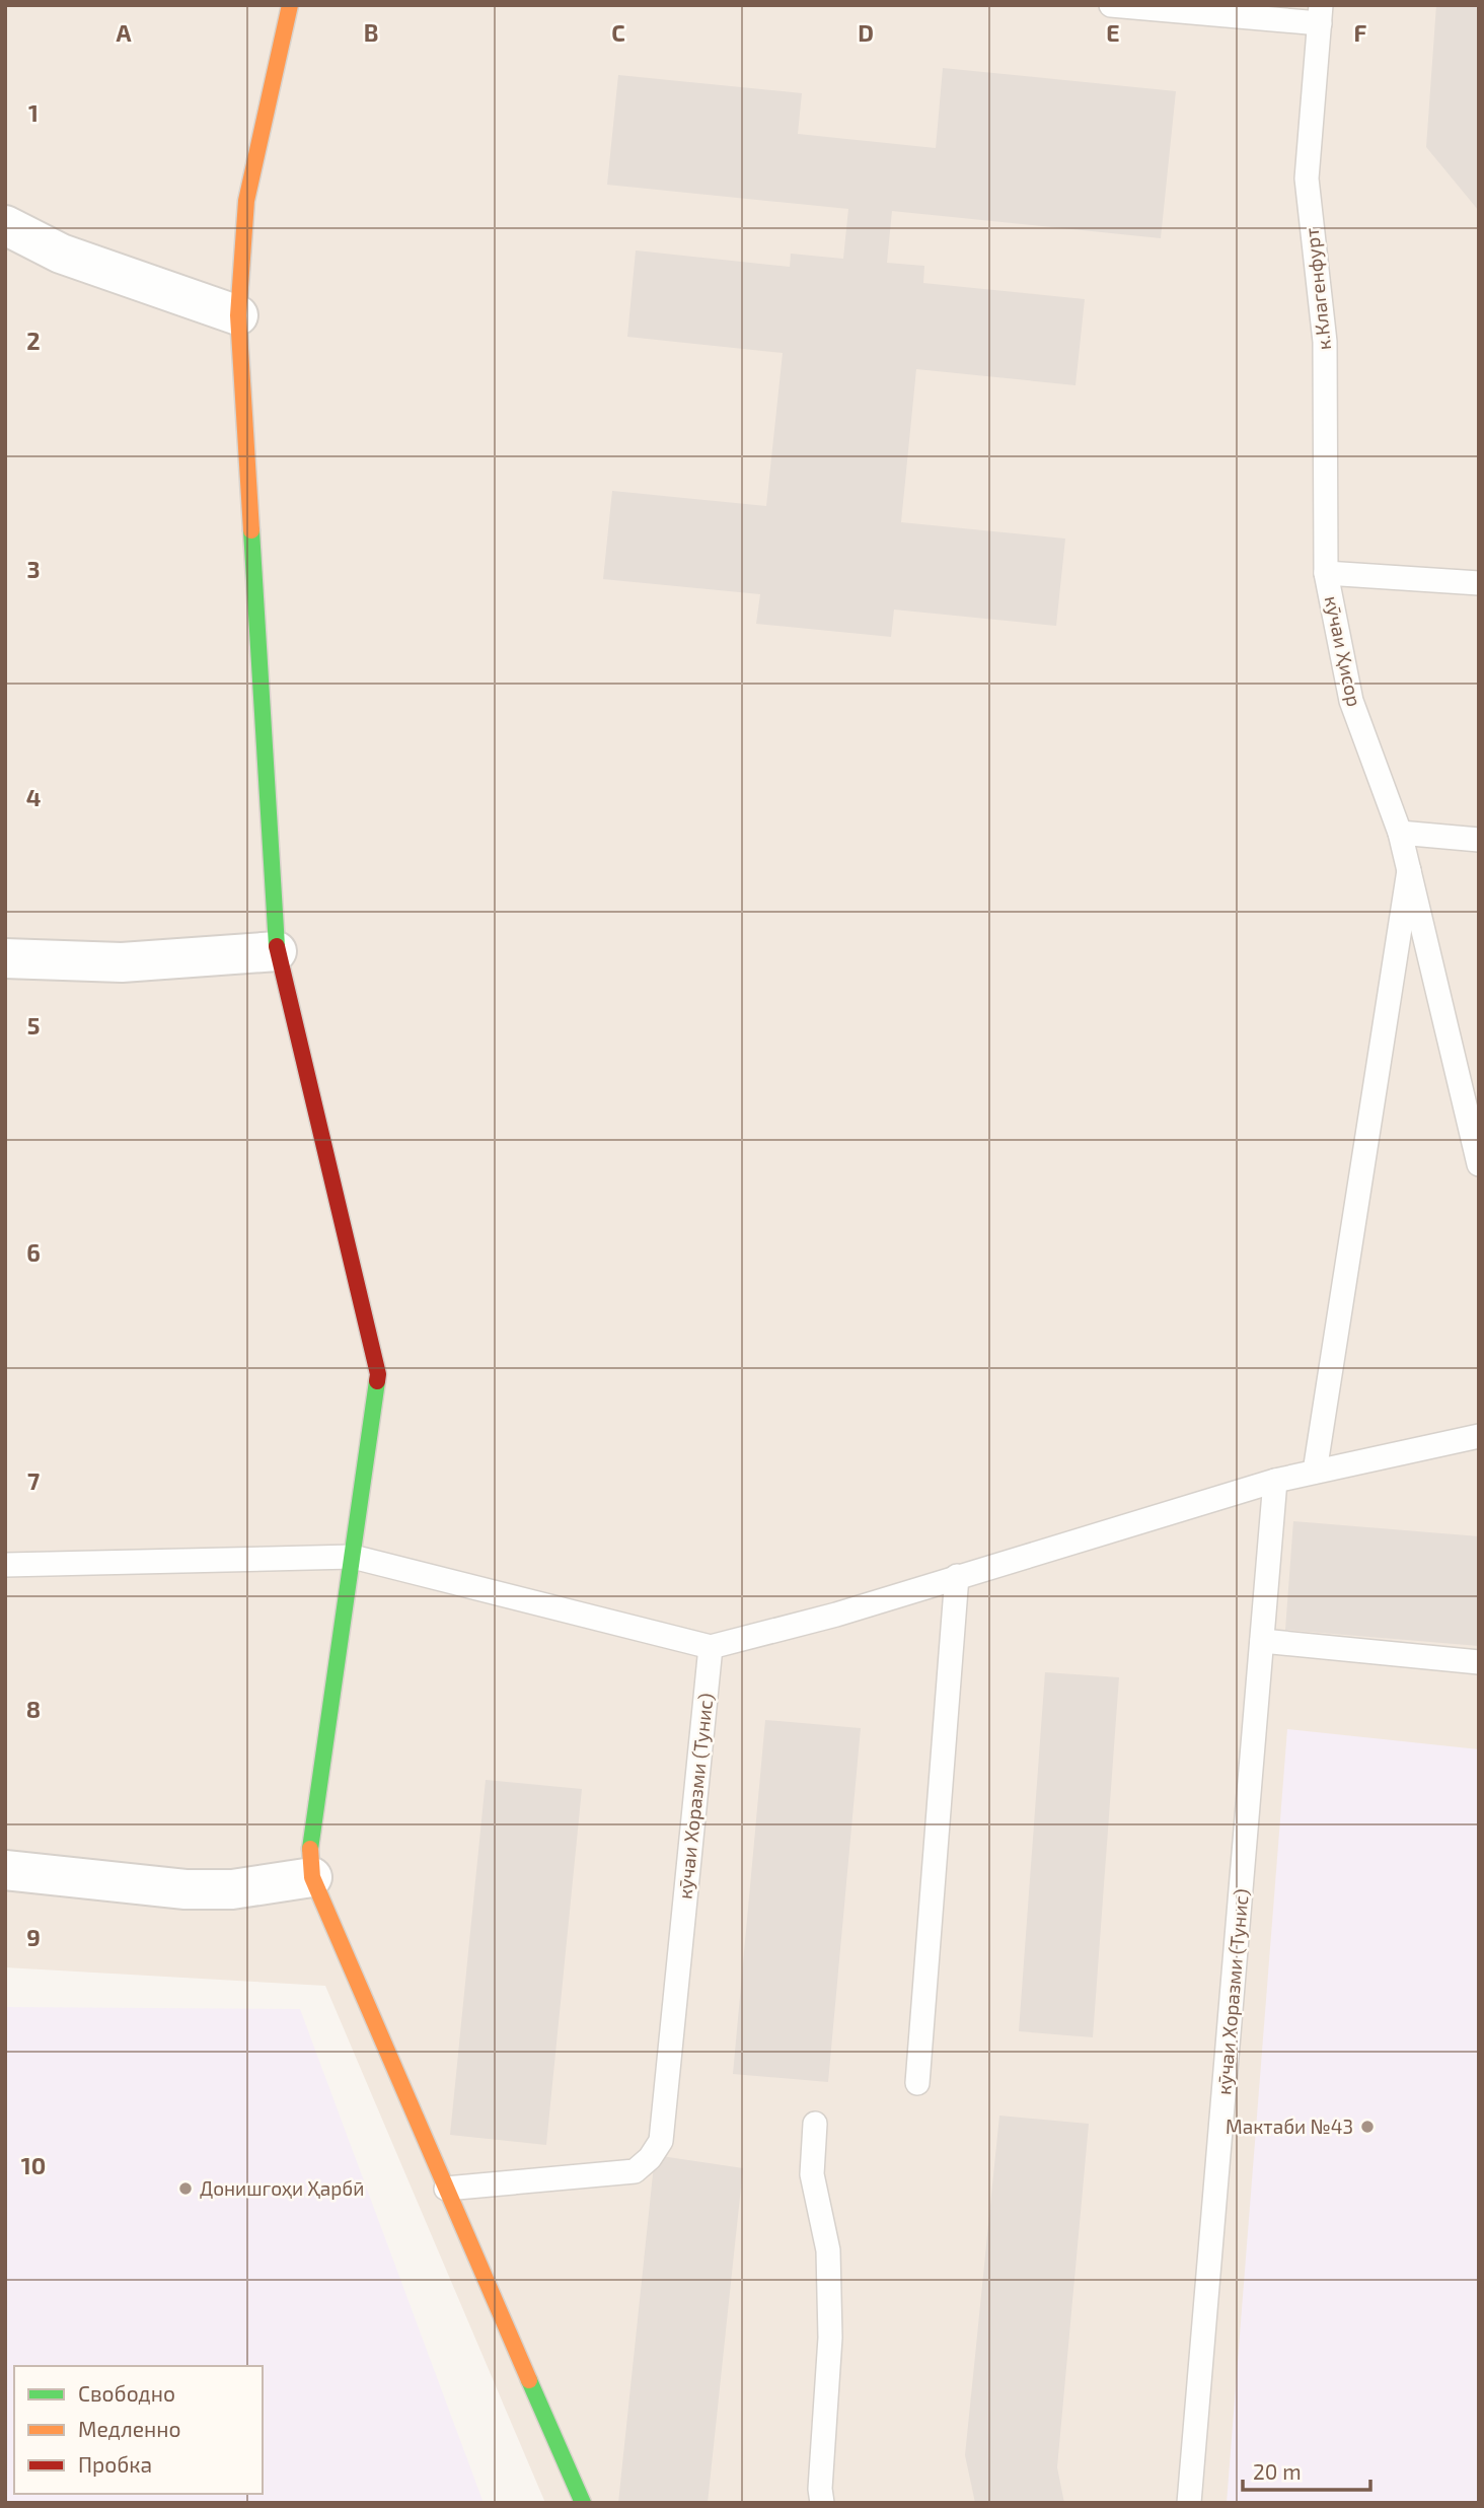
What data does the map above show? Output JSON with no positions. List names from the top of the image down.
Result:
{
  "streets": {
    "lane": ["к.Клагенфурт", "кӯчаи Ҳисор", "кӯчаи Хоразми (Тунис)"]
  },
  "crossings": [
    ["к.Клагенфурт", "кӯчаи Ҳисор"]
  ],
  "places": ["Мактаби №43", "Донишгоҳи Ҳарбӣ"],
  "legend": ["Свободно", "Медленно", "Пробка"],
  "scale_bar": "20 m",
  "grid": {
    "columns": [
      "A",
      "B",
      "C",
      "D",
      "E",
      "F"
    ],
    "rows": [
      "1",
      "2",
      "3",
      "4",
      "5",
      "6",
      "7",
      "8",
      "9",
      "10"
    ]
  }
}
